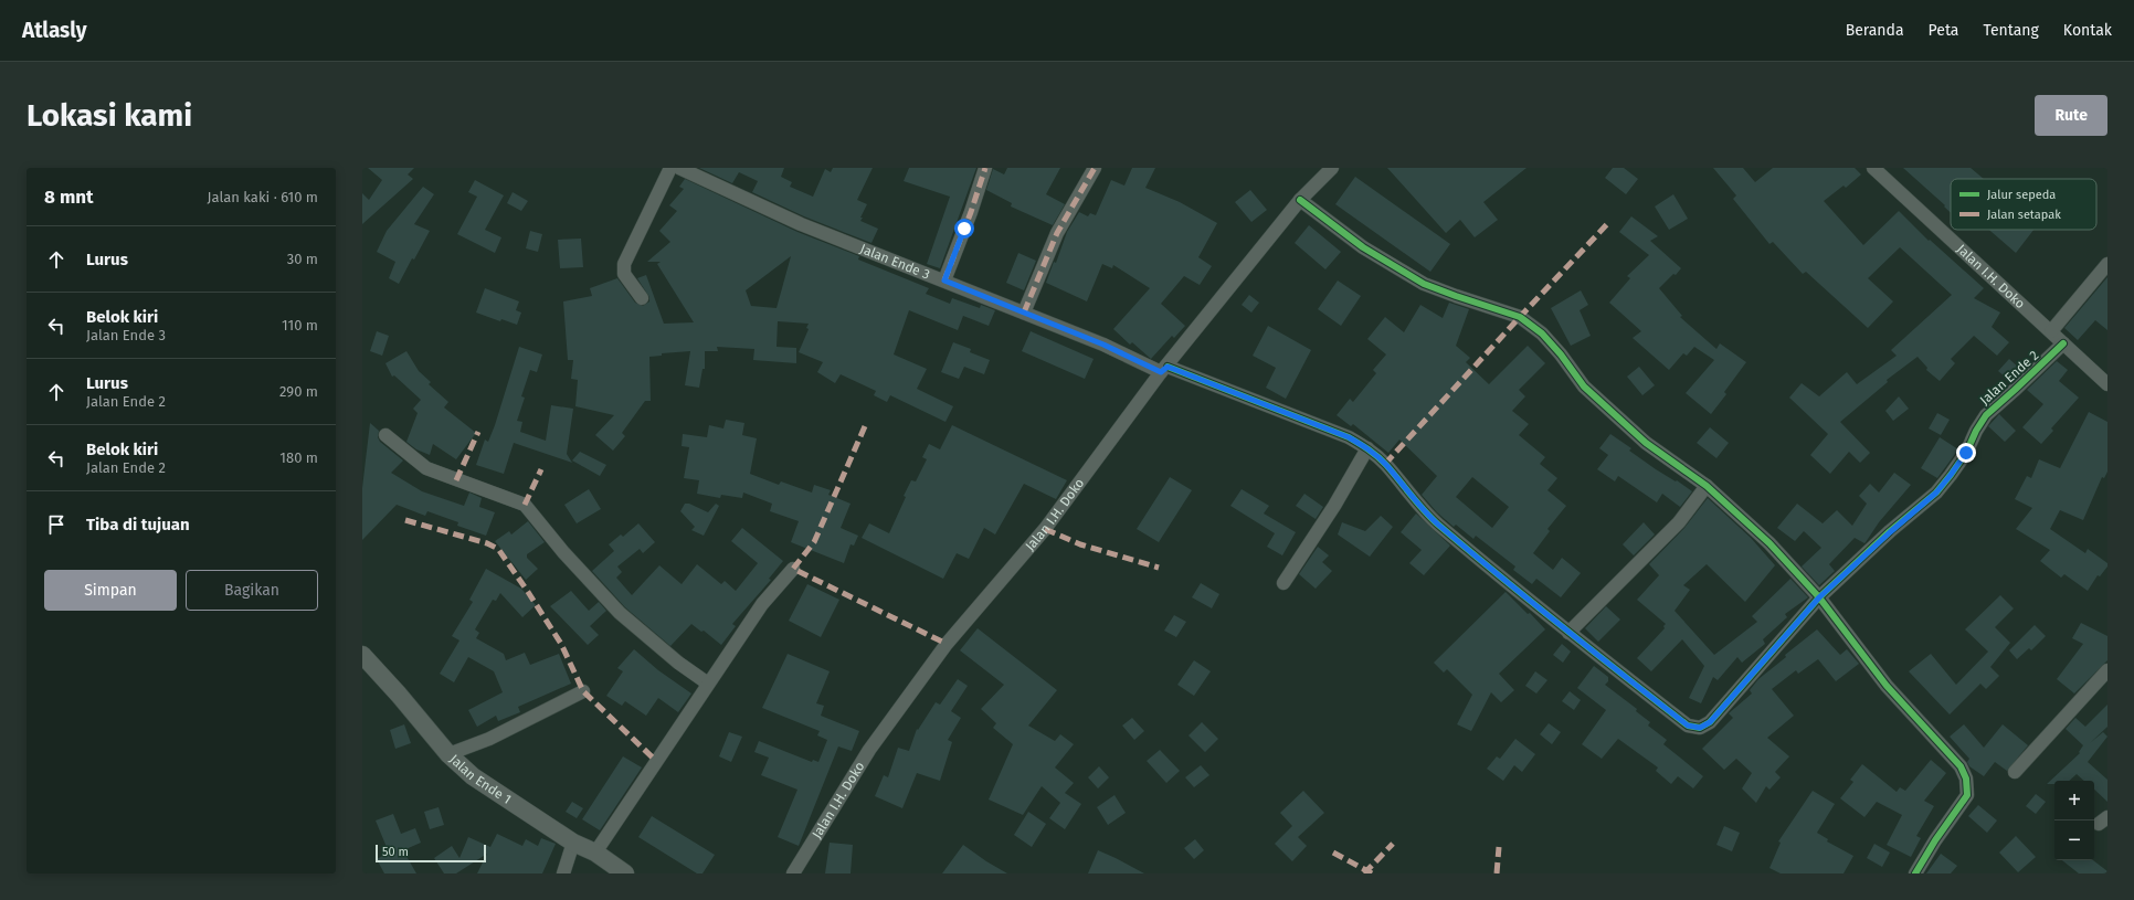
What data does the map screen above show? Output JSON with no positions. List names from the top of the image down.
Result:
{
  "streets": {
    "street": [
      "Jalan Ende 3",
      "Jalan I.H. Doko",
      "Jalan Ende 2",
      "Jalan Ende 1"
    ]
  },
  "crossings": [
    ["Jalan Ende 3", "Jalan I.H. Doko"],
    ["Jalan Ende 3", "Jalan Ende 2"],
    ["Jalan I.H. Doko", "Jalan Ende 2"]
  ],
  "legend": ["Jalur sepeda", "Jalan setapak"],
  "scale_bar": "50 m",
  "page": {
    "header": "Atlasly",
    "nav": [
      "Beranda",
      "Peta",
      "Tentang",
      "Kontak"
    ],
    "buttons": [
      "Rute",
      ["Simpan", "Bagikan"]
    ],
    "title": "Lokasi kami",
    "heading": ["8 mnt", "Jalan kaki · 610 m"],
    "list": [
      ["Lurus", "30 m"],
      ["Belok kiri", "Jalan Ende 3", "110 m"],
      ["Lurus", "Jalan Ende 2", "290 m"],
      ["Belok kiri", "Jalan Ende 2", "180 m"],
      "Tiba di tujuan"
    ],
    "map_buttons": ["+", "−"],
    "scale": "50 m"
  }
}
